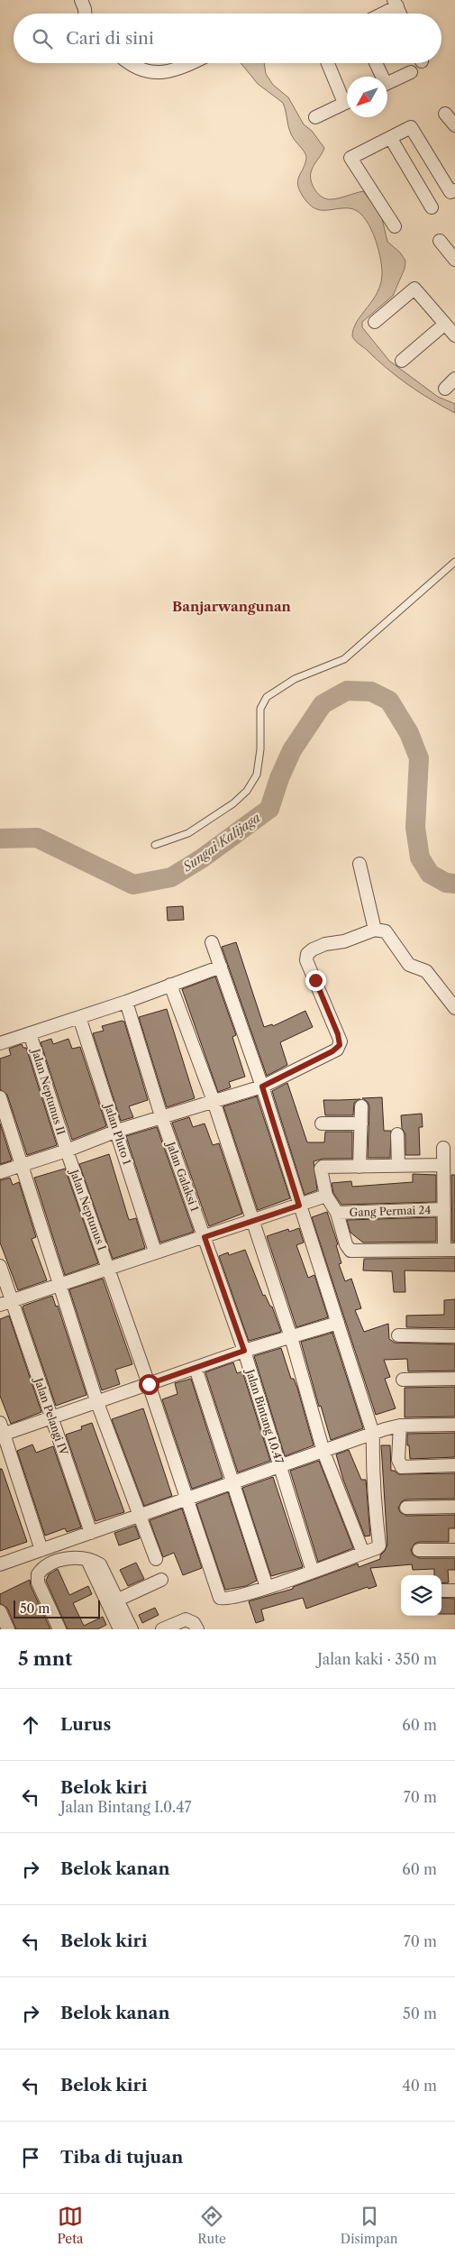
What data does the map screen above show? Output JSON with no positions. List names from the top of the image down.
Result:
{
  "streets": {
    "street": [
      "Jalan Neptunus II",
      "Jalan Pluto 1",
      "Jalan Galaksi 1",
      "Jalan Neptunus I",
      "Gang Permai 24",
      "Jalan Pelangi IV",
      "Jalan Bintang I.0.47"
    ]
  },
  "crossings": [
    ["Jalan Neptunus II", "Jalan Neptunus I"],
    ["Jalan Galaksi 1", "Jalan Bintang I.0.47"]
  ],
  "districts": ["Banjarwangunan"],
  "water": ["Sungai Kalijaga"],
  "scale_bar": "50 m",
  "north": "bottom left",
  "page": {
    "search": "Cari di sini",
    "scale": "50 m",
    "heading": ["5 mnt", "Jalan kaki · 350 m"],
    "list": [
      ["Lurus", "60 m"],
      ["Belok kiri", "Jalan Bintang I.0.47", "70 m"],
      ["Belok kanan", "60 m"],
      ["Belok kiri", "70 m"],
      ["Belok kanan", "50 m"],
      ["Belok kiri", "40 m"],
      "Tiba di tujuan"
    ],
    "nav": ["Peta", "Rute", "Disimpan"]
  }
}
